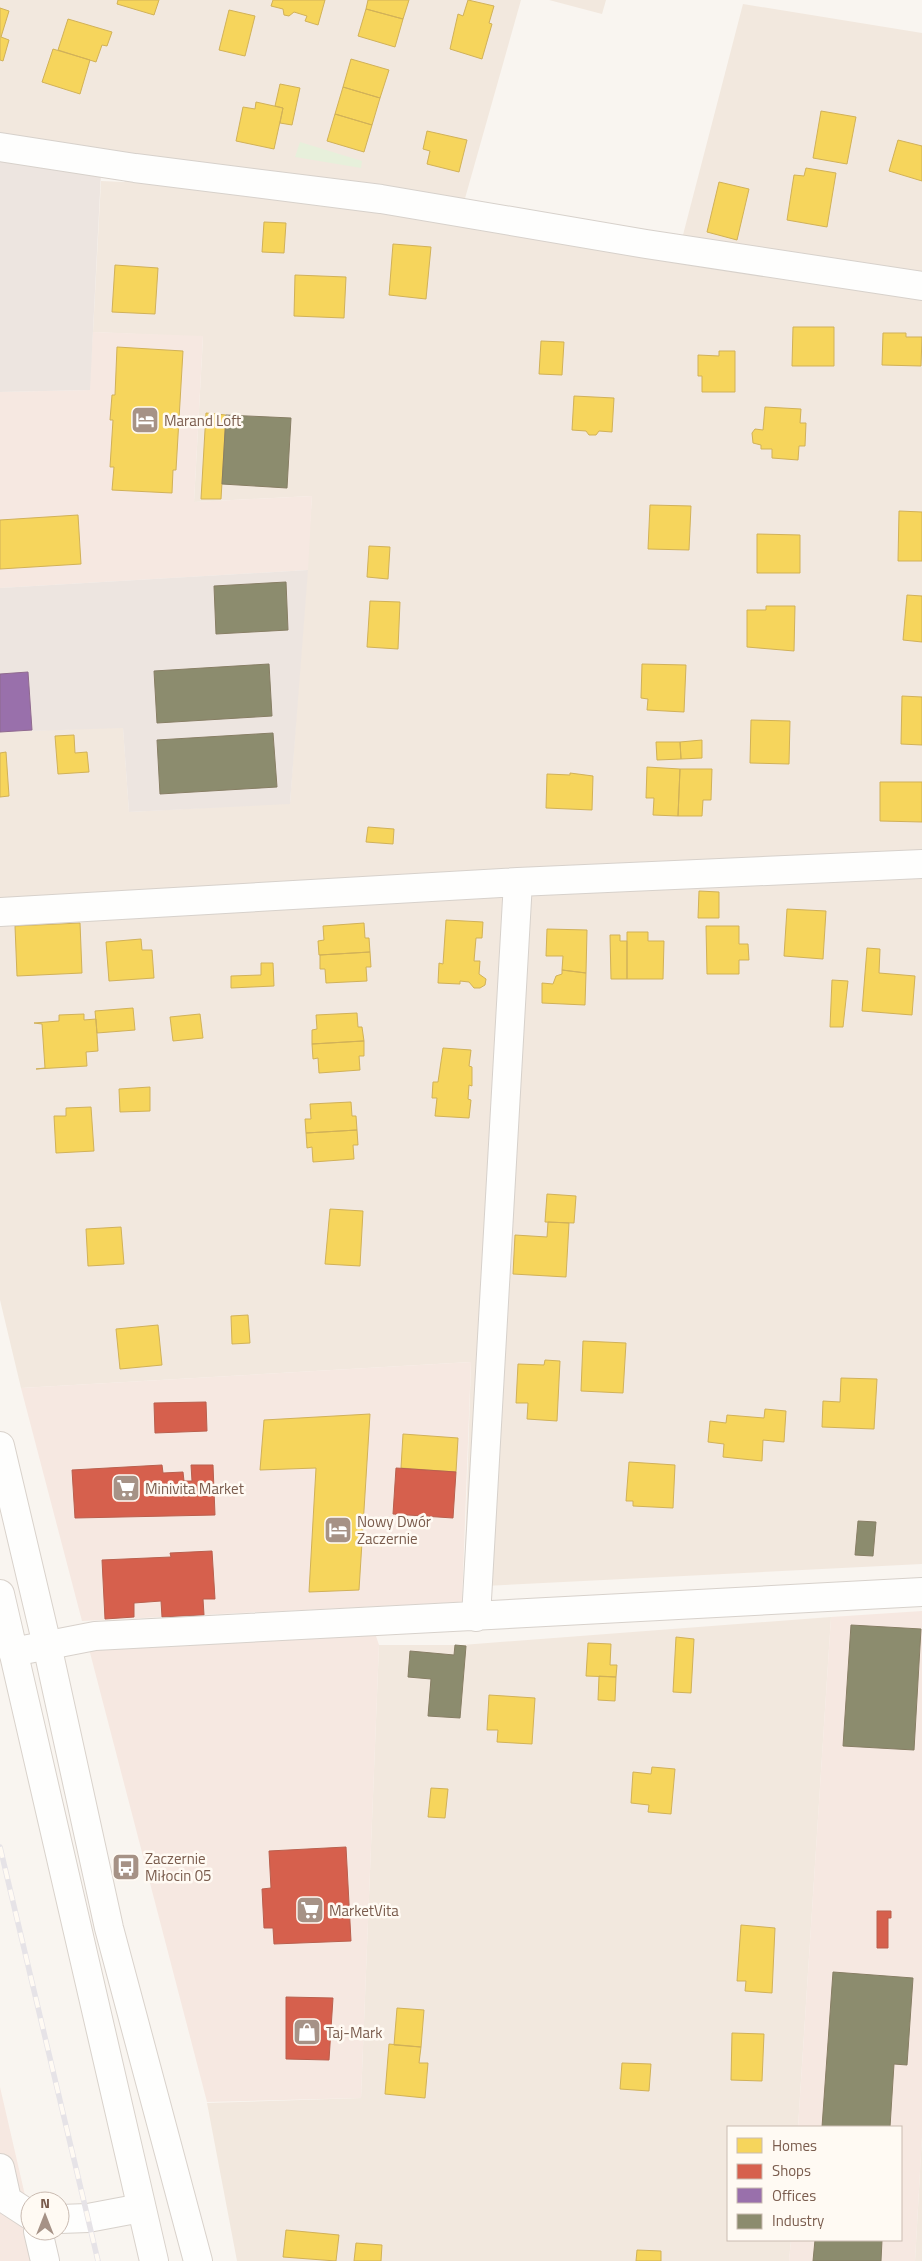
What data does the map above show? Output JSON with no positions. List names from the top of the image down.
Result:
{
  "places": {
    "hotel": ["Marand Loft", "Nowy Dwór Zaczernie"],
    "supermarket": ["Minivita Market", "MarketVita"],
    "bus stop": ["Zaczernie Miłocin 05"],
    "shop": ["Taj-Mark"]
  },
  "legend": [
    "Homes",
    "Shops",
    "Offices",
    "Industry"
  ],
  "north": "top"
}
